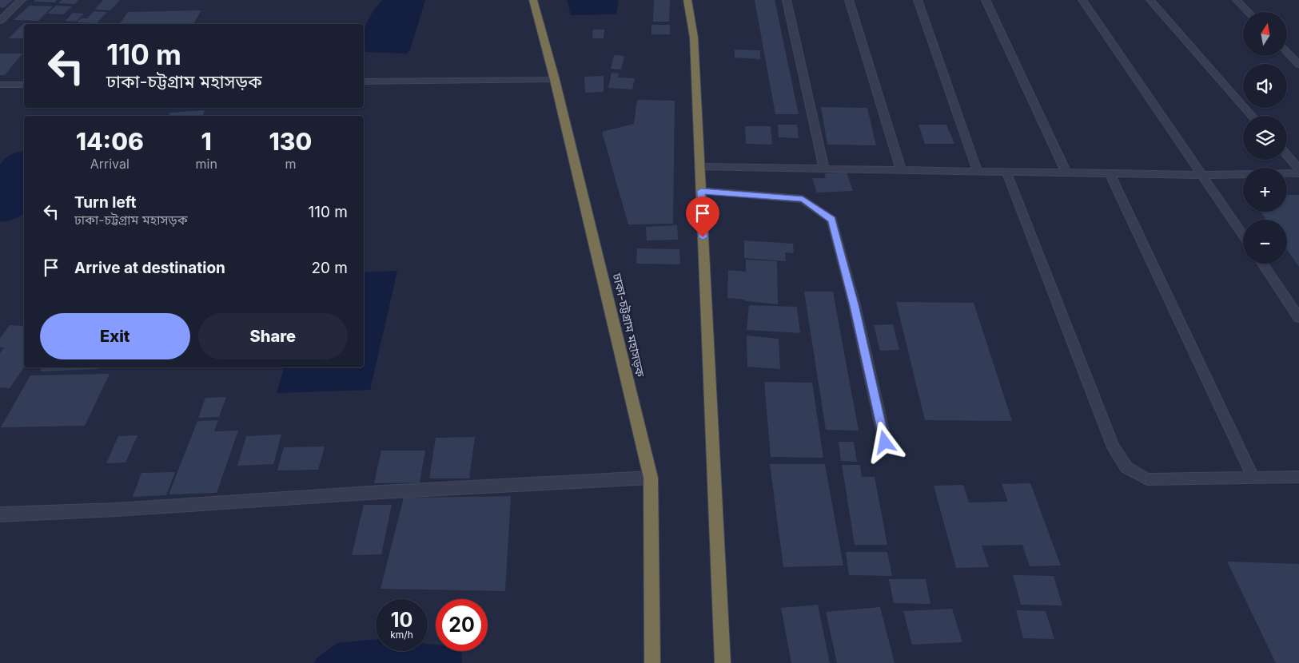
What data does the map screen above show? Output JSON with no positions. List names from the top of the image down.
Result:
{
  "streets": {
    "highway": ["ঢাকা-চট্টগ্রাম মহাসড়ক"]
  },
  "north": "top",
  "page": {
    "map_buttons": ["+", "−"],
    "turn": ["110 m", "ঢাকা-চট্টগ্রাম মহাসড়ক"],
    "eta": [
      "14:06",
      "Arrival",
      "1",
      "min",
      "130",
      "m"
    ],
    "list": [
      {
        "name": "Turn left",
        "note": "ঢাকা-চট্টগ্রাম মহাসড়ক",
        "value": "110 m"
      },
      {
        "name": "Arrive at destination",
        "value": "20 m"
      }
    ],
    "buttons": ["Exit", "Share"],
    "speed": "10 km/h",
    "limit": "20"
  }
}
